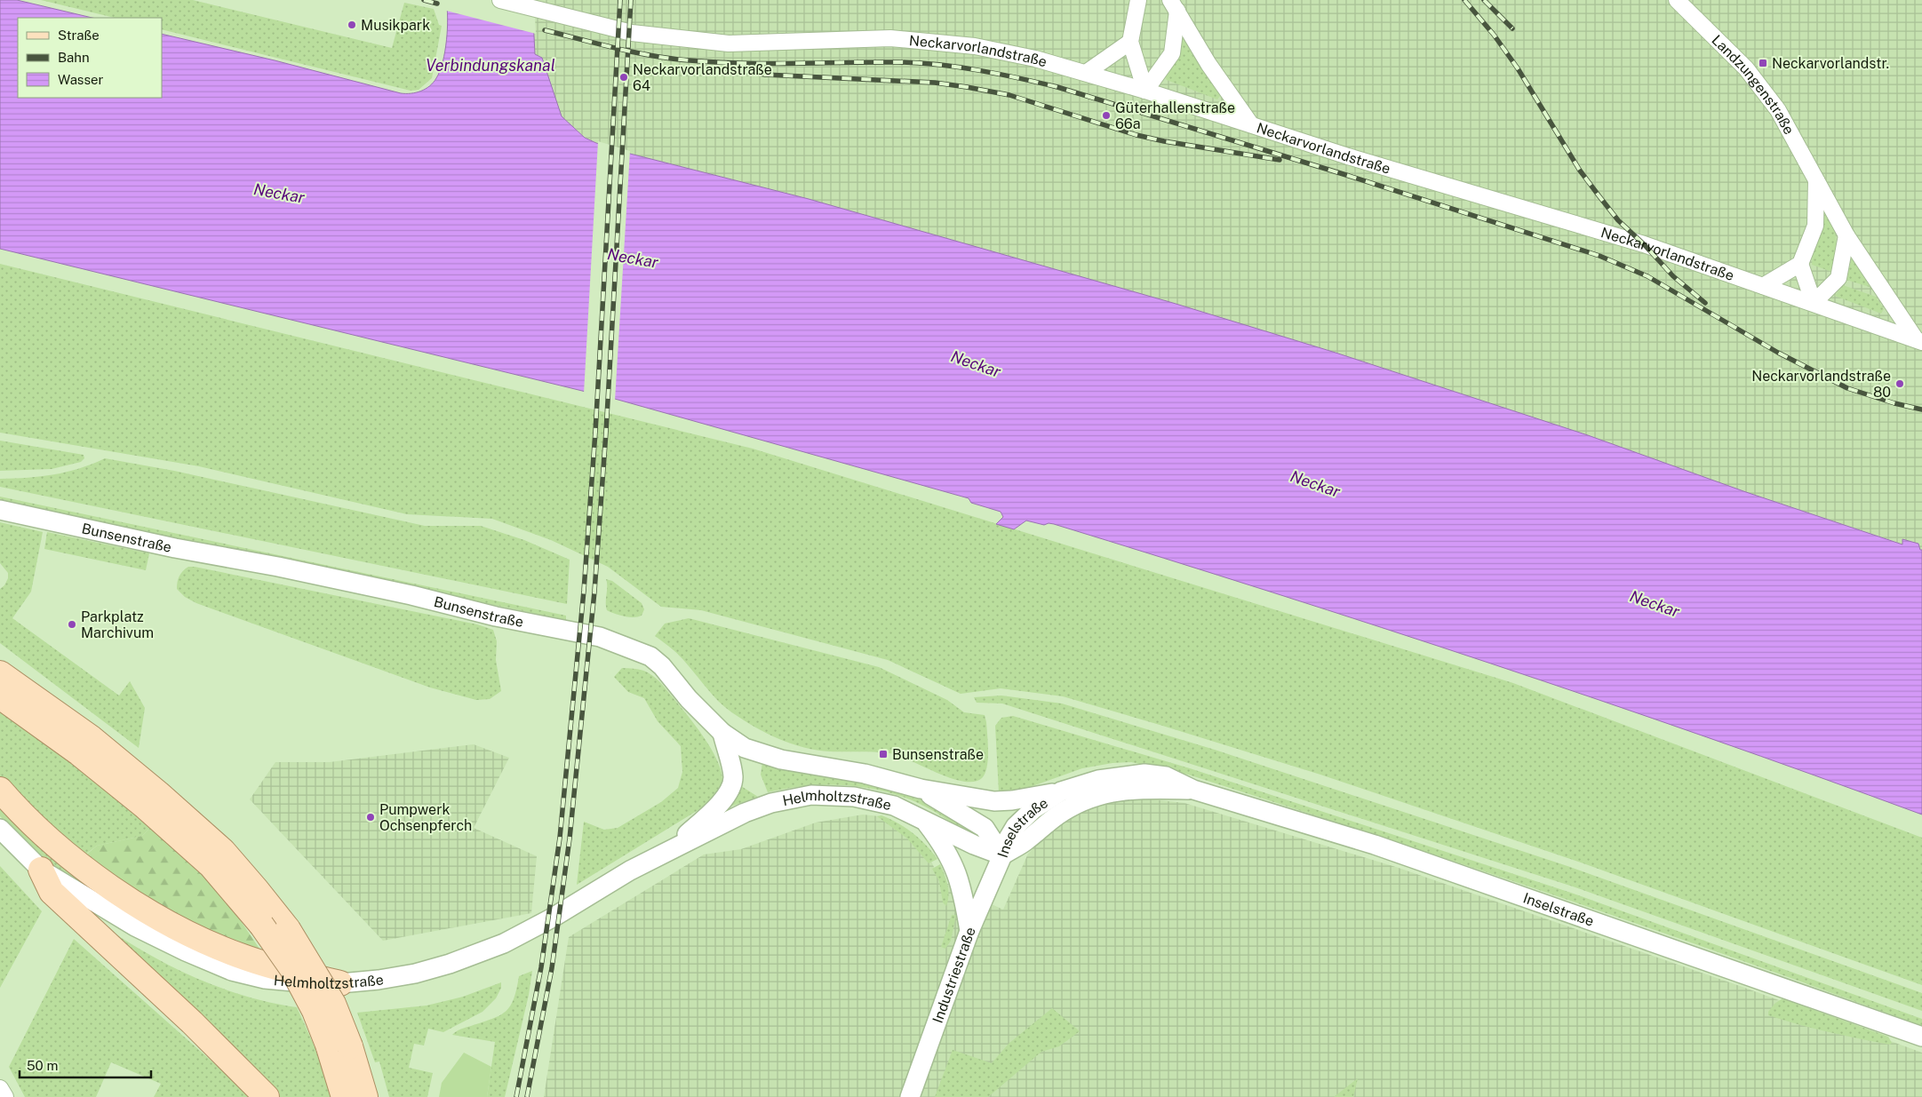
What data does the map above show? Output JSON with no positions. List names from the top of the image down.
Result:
{
  "streets": {
    "street": [
      "Neckarvorlandstraße",
      "Landzungenstraße",
      "Bunsenstraße",
      "Helmholtzstraße",
      "Inselstraße",
      "Industriestraße"
    ]
  },
  "crossings": [
    ["Neckarvorlandstraße", "Landzungenstraße"],
    ["Bunsenstraße", "Helmholtzstraße"],
    ["Bunsenstraße", "Inselstraße"],
    ["Bunsenstraße", "Industriestraße"],
    ["Helmholtzstraße", "Inselstraße"],
    ["Helmholtzstraße", "Industriestraße"],
    ["Inselstraße", "Industriestraße"]
  ],
  "water": ["Verbindungskanal", "Neckar"],
  "places": {
    "other": [
      "Musikpark",
      "Neckarvorlandstraße 64",
      "Güterhallenstraße 66a",
      "Neckarvorlandstraße 80",
      "Parkplatz Marchivum",
      "Pumpwerk Ochsenpferch"
    ],
    "transit": ["Neckarvorlandstr.", "Bunsenstraße"]
  },
  "legend": ["Straße", "Bahn", "Wasser"],
  "scale_bar": "50 m"
}
